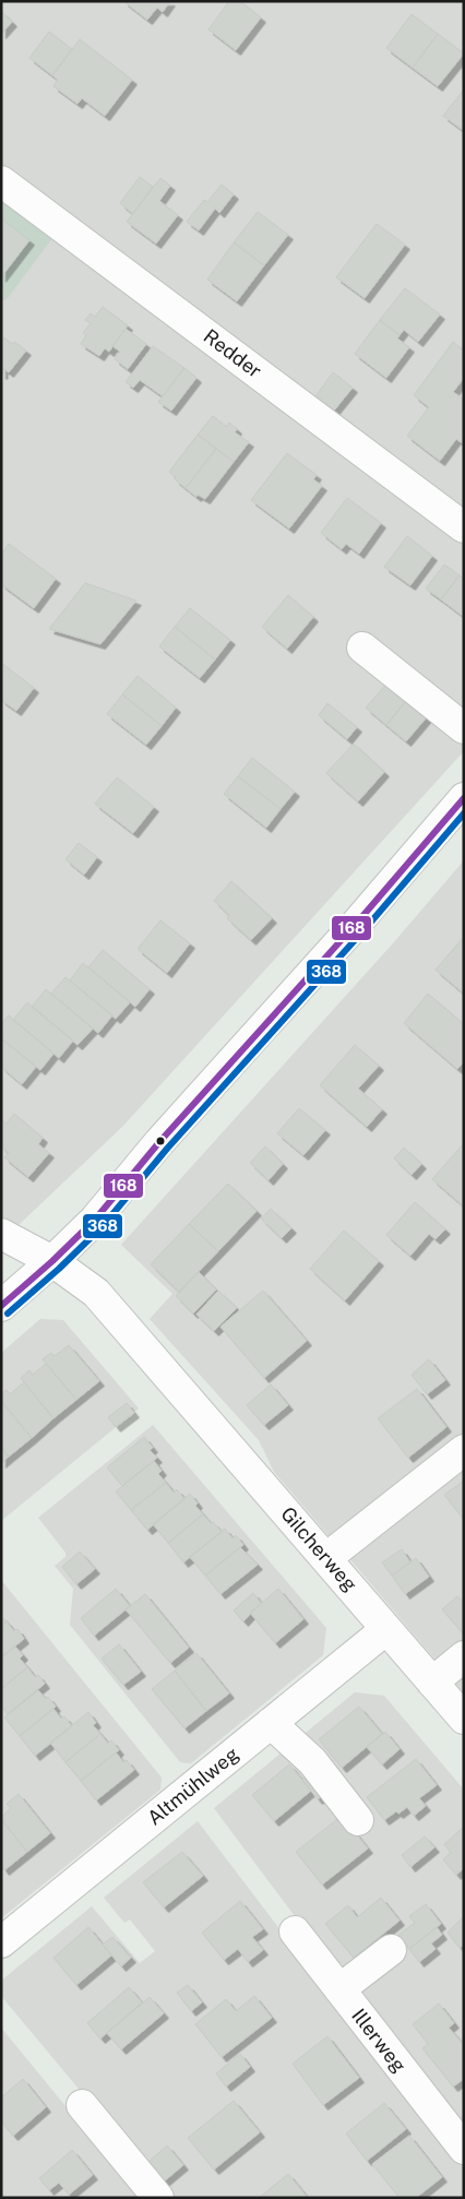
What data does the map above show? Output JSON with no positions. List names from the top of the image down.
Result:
{
  "streets": {
    "street": [
      "Redder",
      "Gilcherweg",
      "Altmühlweg",
      "Illerweg"
    ]
  },
  "crossings": [
    ["Gilcherweg", "Altmühlweg"]
  ],
  "lines": ["transit line 168", "transit line 368"]
}
